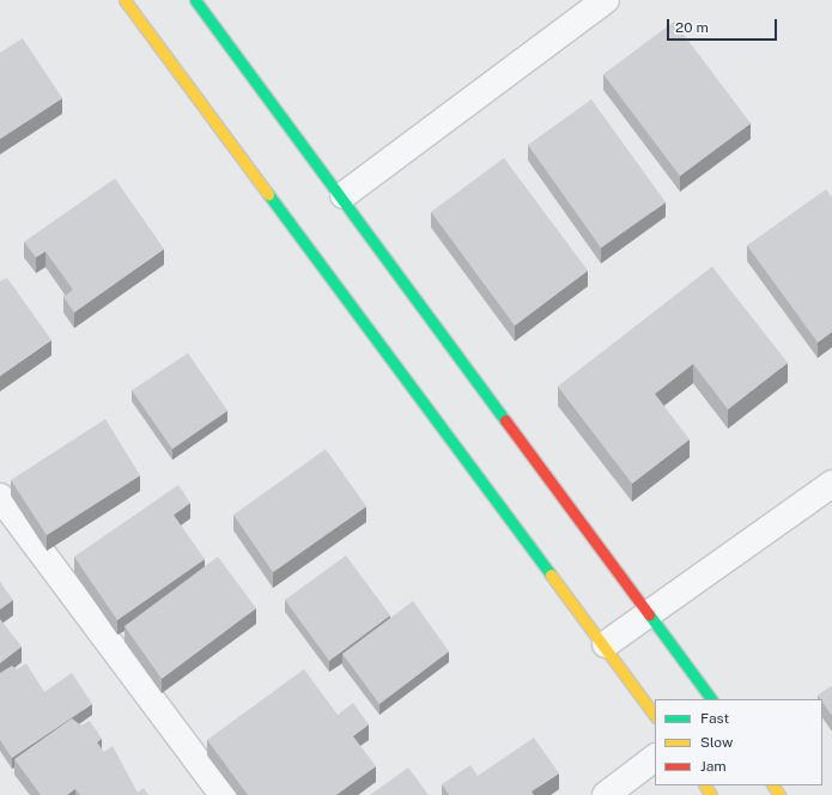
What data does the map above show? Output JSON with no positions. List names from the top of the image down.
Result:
{
  "legend": ["Fast", "Slow", "Jam"],
  "scale_bar": "20 m"
}
